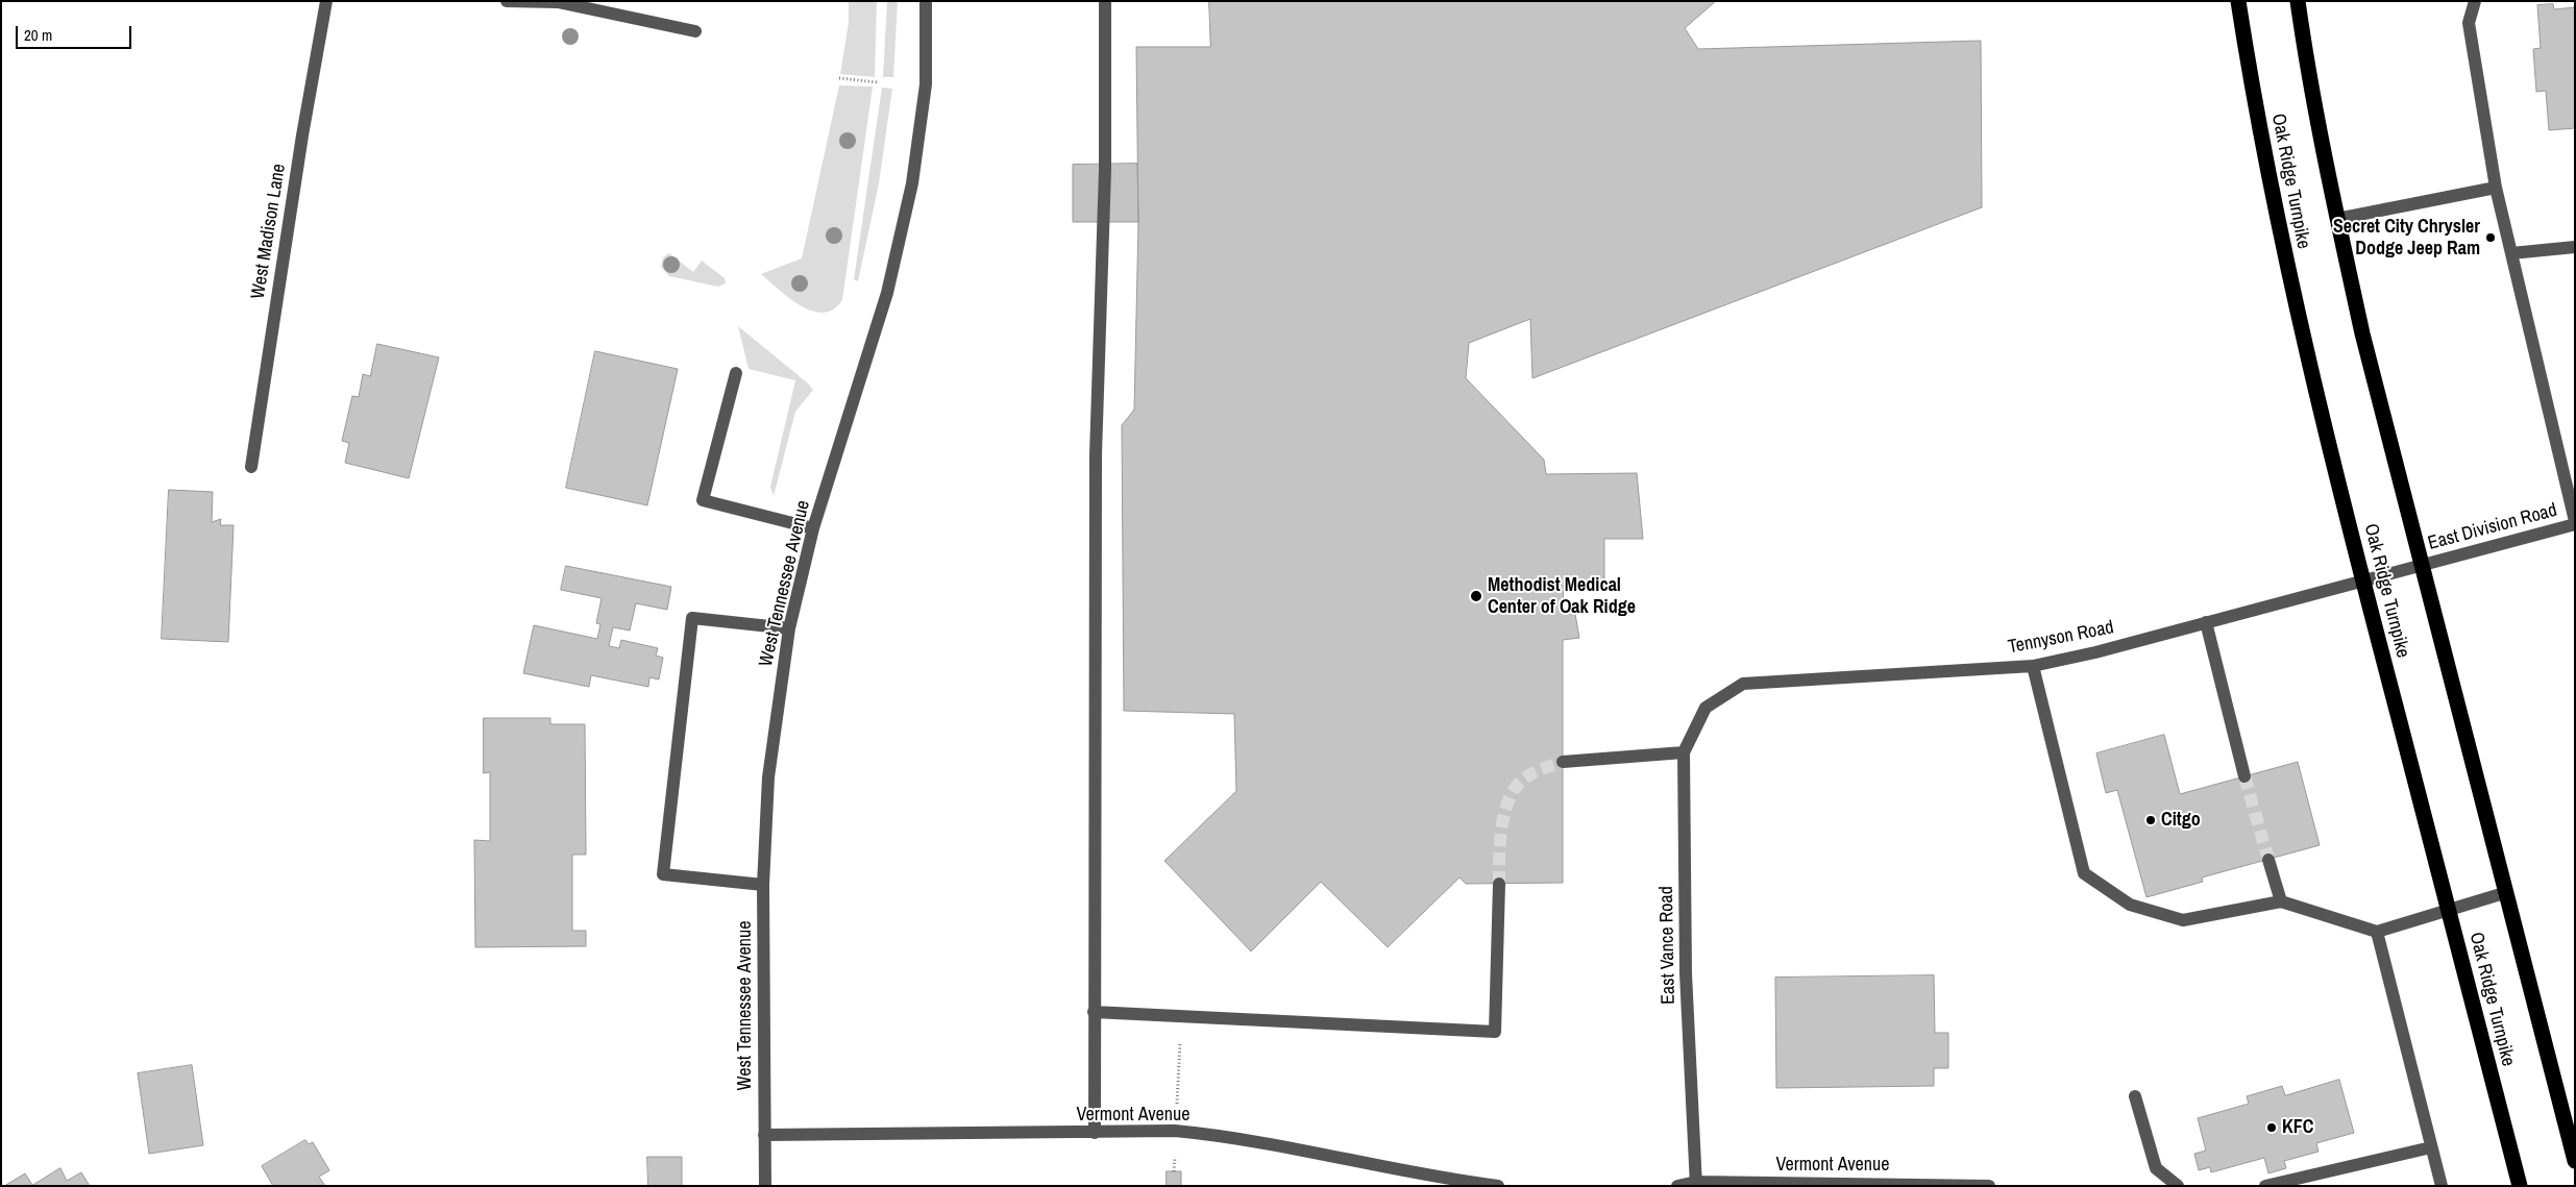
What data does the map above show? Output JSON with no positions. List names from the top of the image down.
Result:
{
  "streets": {
    "highway": ["Oak Ridge Turnpike"],
    "street": [
      "West Madison Lane",
      "East Division Road",
      "West Tennessee Avenue",
      "Tennyson Road",
      "East Vance Road",
      "Vermont Avenue"
    ]
  },
  "crossings": [
    ["Oak Ridge Turnpike", "East Division Road"],
    ["Oak Ridge Turnpike", "Tennyson Road"],
    ["East Division Road", "Tennyson Road"],
    ["West Tennessee Avenue", "Vermont Avenue"],
    ["Tennyson Road", "East Vance Road"],
    ["East Vance Road", "Vermont Avenue"]
  ],
  "places": [
    "Secret City Chrysler Dodge Jeep Ram",
    "Methodist Medical Center of Oak Ridge",
    "Citgo",
    "KFC"
  ],
  "scale_bar": "20 m"
}
